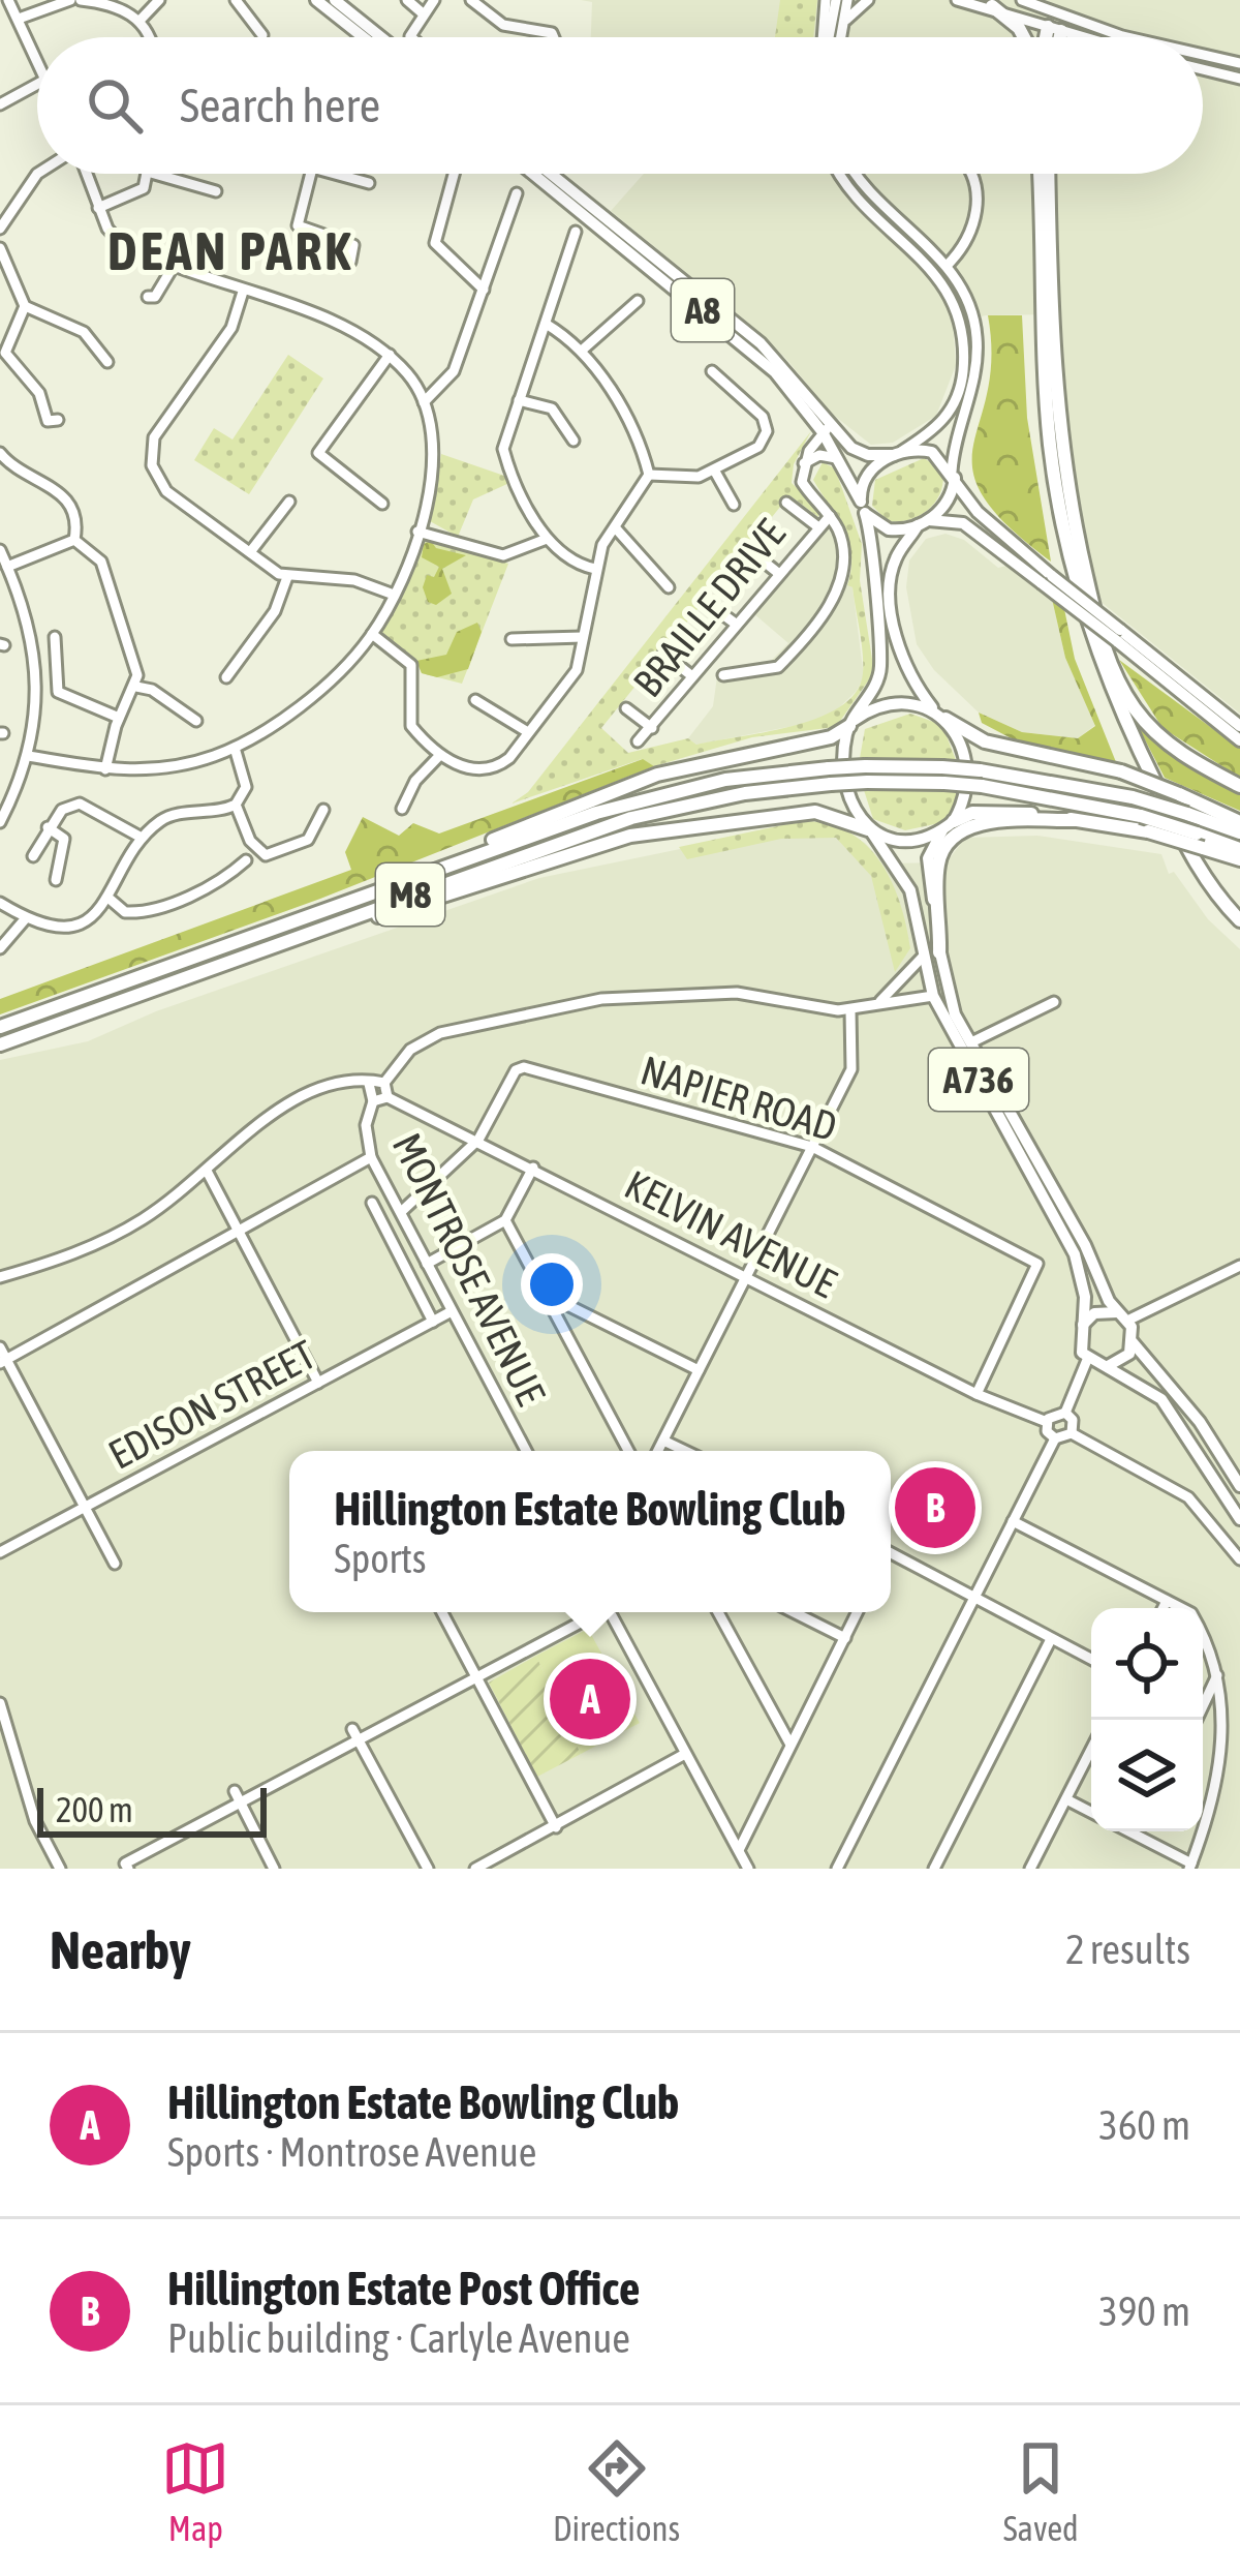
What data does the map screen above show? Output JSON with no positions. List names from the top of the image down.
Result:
{
  "streets": {
    "highway": ["M8"],
    "main road": ["A8", "A736"],
    "street": [
      "BRAILLE DRIVE",
      "NAPIER ROAD",
      "KELVIN AVENUE",
      "MONTROSE AVENUE",
      "EDISON STREET"
    ]
  },
  "crossings": [
    ["A8", "A736"],
    ["M8", "A736"],
    ["NAPIER ROAD", "KELVIN AVENUE"],
    ["NAPIER ROAD", "MONTROSE AVENUE"],
    ["MONTROSE AVENUE", "EDISON STREET"]
  ],
  "districts": ["DEAN PARK"],
  "scale_bar": "200 m",
  "page": {
    "search": "Search here",
    "popup": ["Hillington Estate Bowling Club", "Sports"],
    "pins": ["B", "A"],
    "scale": "200 m",
    "heading": ["Nearby", "2 results"],
    "list": [
      {
        "mark": "A",
        "name": "Hillington Estate Bowling Club",
        "note": "Sports · Montrose Avenue",
        "value": "360 m"
      },
      {
        "mark": "B",
        "name": "Hillington Estate Post Office",
        "note": "Public building · Carlyle Avenue",
        "value": "390 m"
      }
    ],
    "nav": ["Map", "Directions", "Saved"]
  }
}
